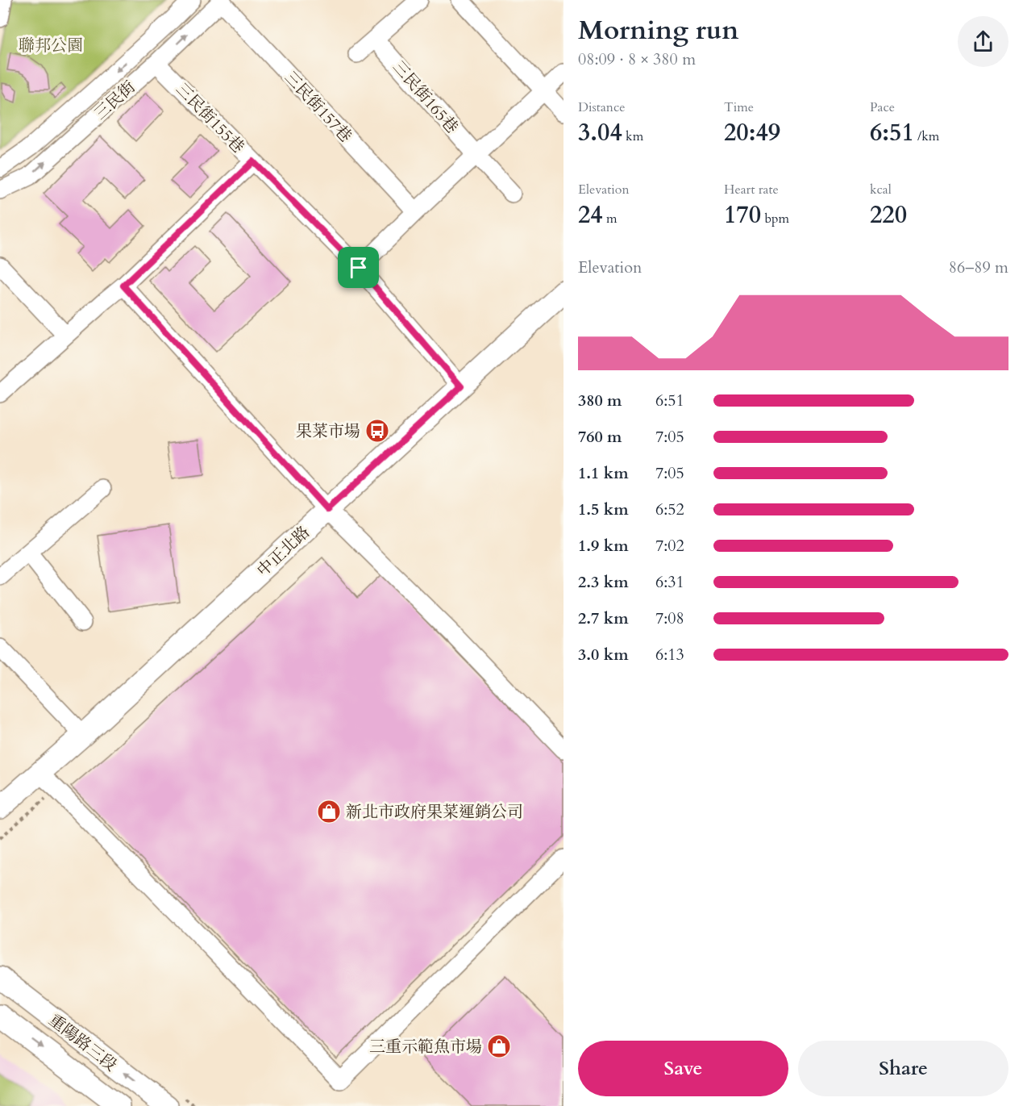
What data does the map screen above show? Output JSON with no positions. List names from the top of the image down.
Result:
{
  "streets": {
    "main road": ["中正北路", "重陽路三段"],
    "street": [
      "三民街165巷",
      "三民街",
      "三民街157巷",
      "三民街155巷"
    ]
  },
  "crossings": [
    ["三民街", "三民街157巷"],
    ["三民街", "三民街155巷"],
    ["三民街155巷", "中正北路"]
  ],
  "parks": ["聯邦公園"],
  "places": {
    "bus stop": ["果菜市場"],
    "shop": ["新北市政府果菜運銷公司", "三重示範魚市場"]
  },
  "page": {
    "heading": ["Morning run", "08:09 · 8 × 380 m"],
    "stats": [
      ["Distance", "3.04 km"],
      ["Time", "20:49"],
      ["Pace", "6:51 /km"],
      ["Elevation", "24 m"],
      ["Heart rate", "170 bpm"],
      ["kcal", "220"]
    ],
    "chart": ["Elevation", "86–89 m"],
    "list": [
      {
        "name": "380 m",
        "note": "6:51"
      },
      {
        "name": "760 m",
        "note": "7:05"
      },
      {
        "name": "1.1 km",
        "note": "7:05"
      },
      {
        "name": "1.5 km",
        "note": "6:52"
      },
      {
        "name": "1.9 km",
        "note": "7:02"
      },
      {
        "name": "2.3 km",
        "note": "6:31"
      },
      {
        "name": "2.7 km",
        "note": "7:08"
      },
      {
        "name": "3.0 km",
        "note": "6:13"
      }
    ],
    "buttons": ["Save", "Share"]
  }
}
